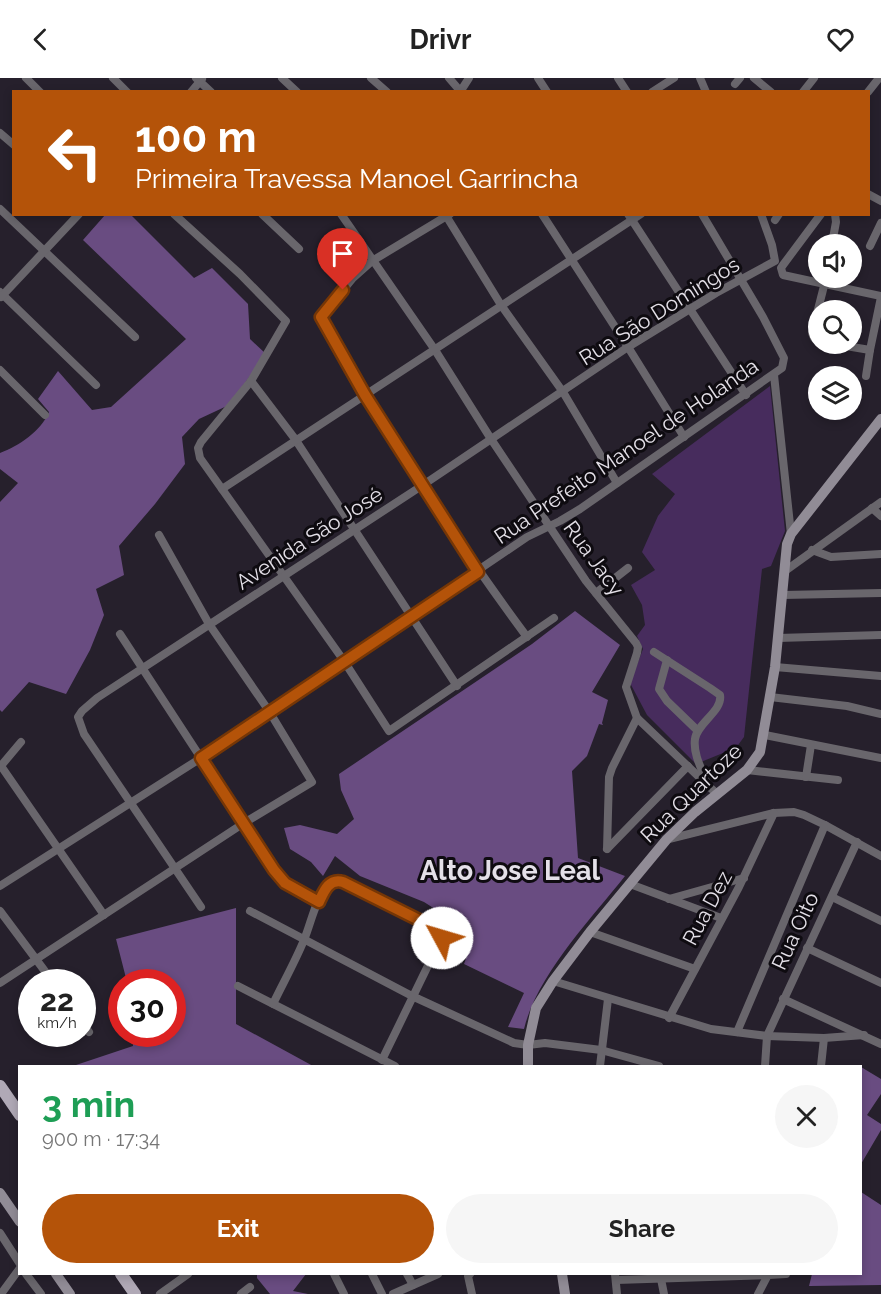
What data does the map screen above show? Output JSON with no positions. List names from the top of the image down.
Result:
{
  "streets": {
    "street": [
      "Rua São Domingos",
      "Rua Prefeito Manoel de Holanda",
      "Avenida São José",
      "Rua Jacy",
      "Rua Quartoze",
      "Rua Dez",
      "Rua Oito"
    ]
  },
  "crossings": [
    ["Rua São Domingos", "Rua Prefeito Manoel de Holanda"],
    ["Rua São Domingos", "Avenida São José"],
    ["Rua Prefeito Manoel de Holanda", "Avenida São José"],
    ["Rua Prefeito Manoel de Holanda", "Rua Jacy"],
    ["Avenida São José", "Rua Jacy"],
    ["Rua Jacy", "Rua Quartoze"]
  ],
  "districts": ["Alto Jose Leal"],
  "page": {
    "header": "Drivr",
    "turn": ["100 m", "Primeira Travessa Manoel Garrincha"],
    "speed": "22 km/h",
    "limit": "30",
    "heading": ["3 min", "900 m · 17:34"],
    "buttons": ["Exit", "Share"]
  }
}
